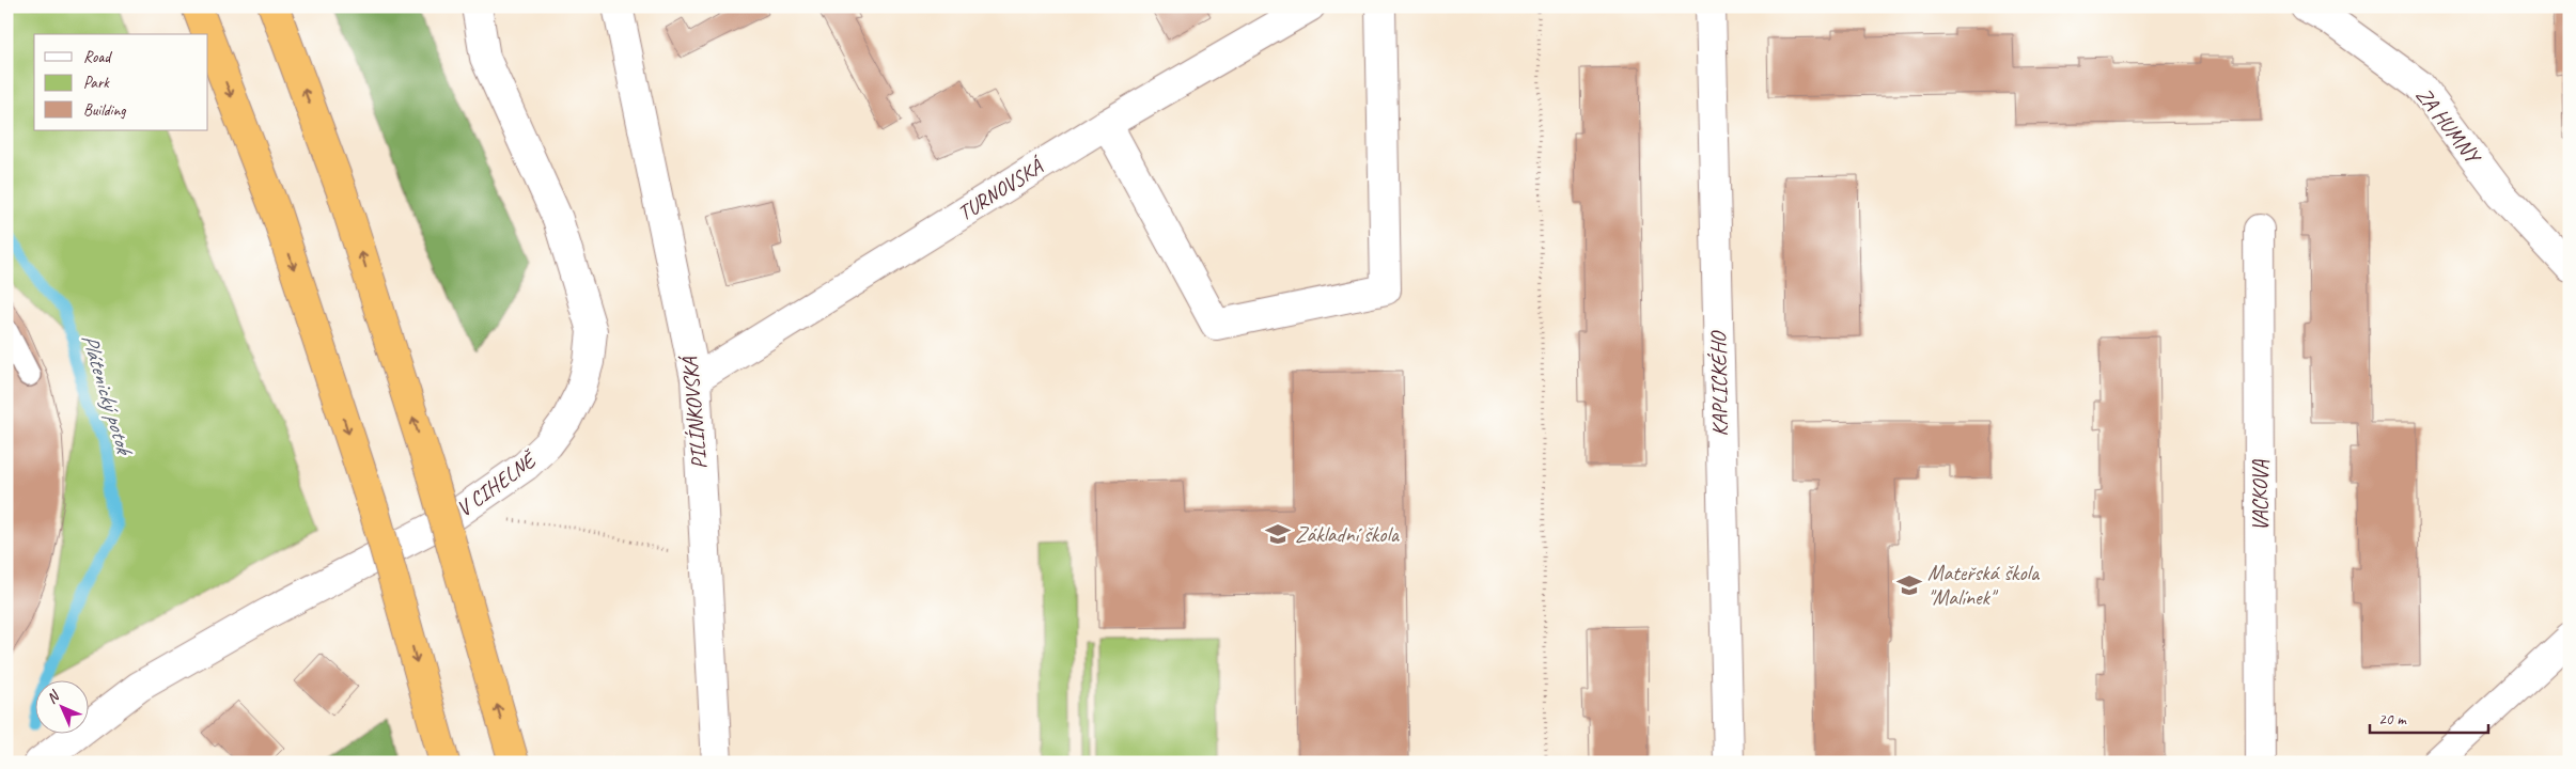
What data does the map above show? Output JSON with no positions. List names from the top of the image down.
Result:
{
  "streets": {
    "street": [
      "ZA HUMNY",
      "TURNOVSKÁ",
      "KAPLICKÉHO",
      "PILÍNKOVSKÁ",
      "V CIHELNĚ",
      "VACKOVA"
    ]
  },
  "crossings": [
    ["TURNOVSKÁ", "PILÍNKOVSKÁ"]
  ],
  "water": ["Plátenický potok"],
  "places": {
    "school or university": ["Základní škola", "Mateřská škola \"Malínek\""]
  },
  "legend": ["Road", "Park", "Building"],
  "scale_bar": "20 m",
  "north": "top left"
}
